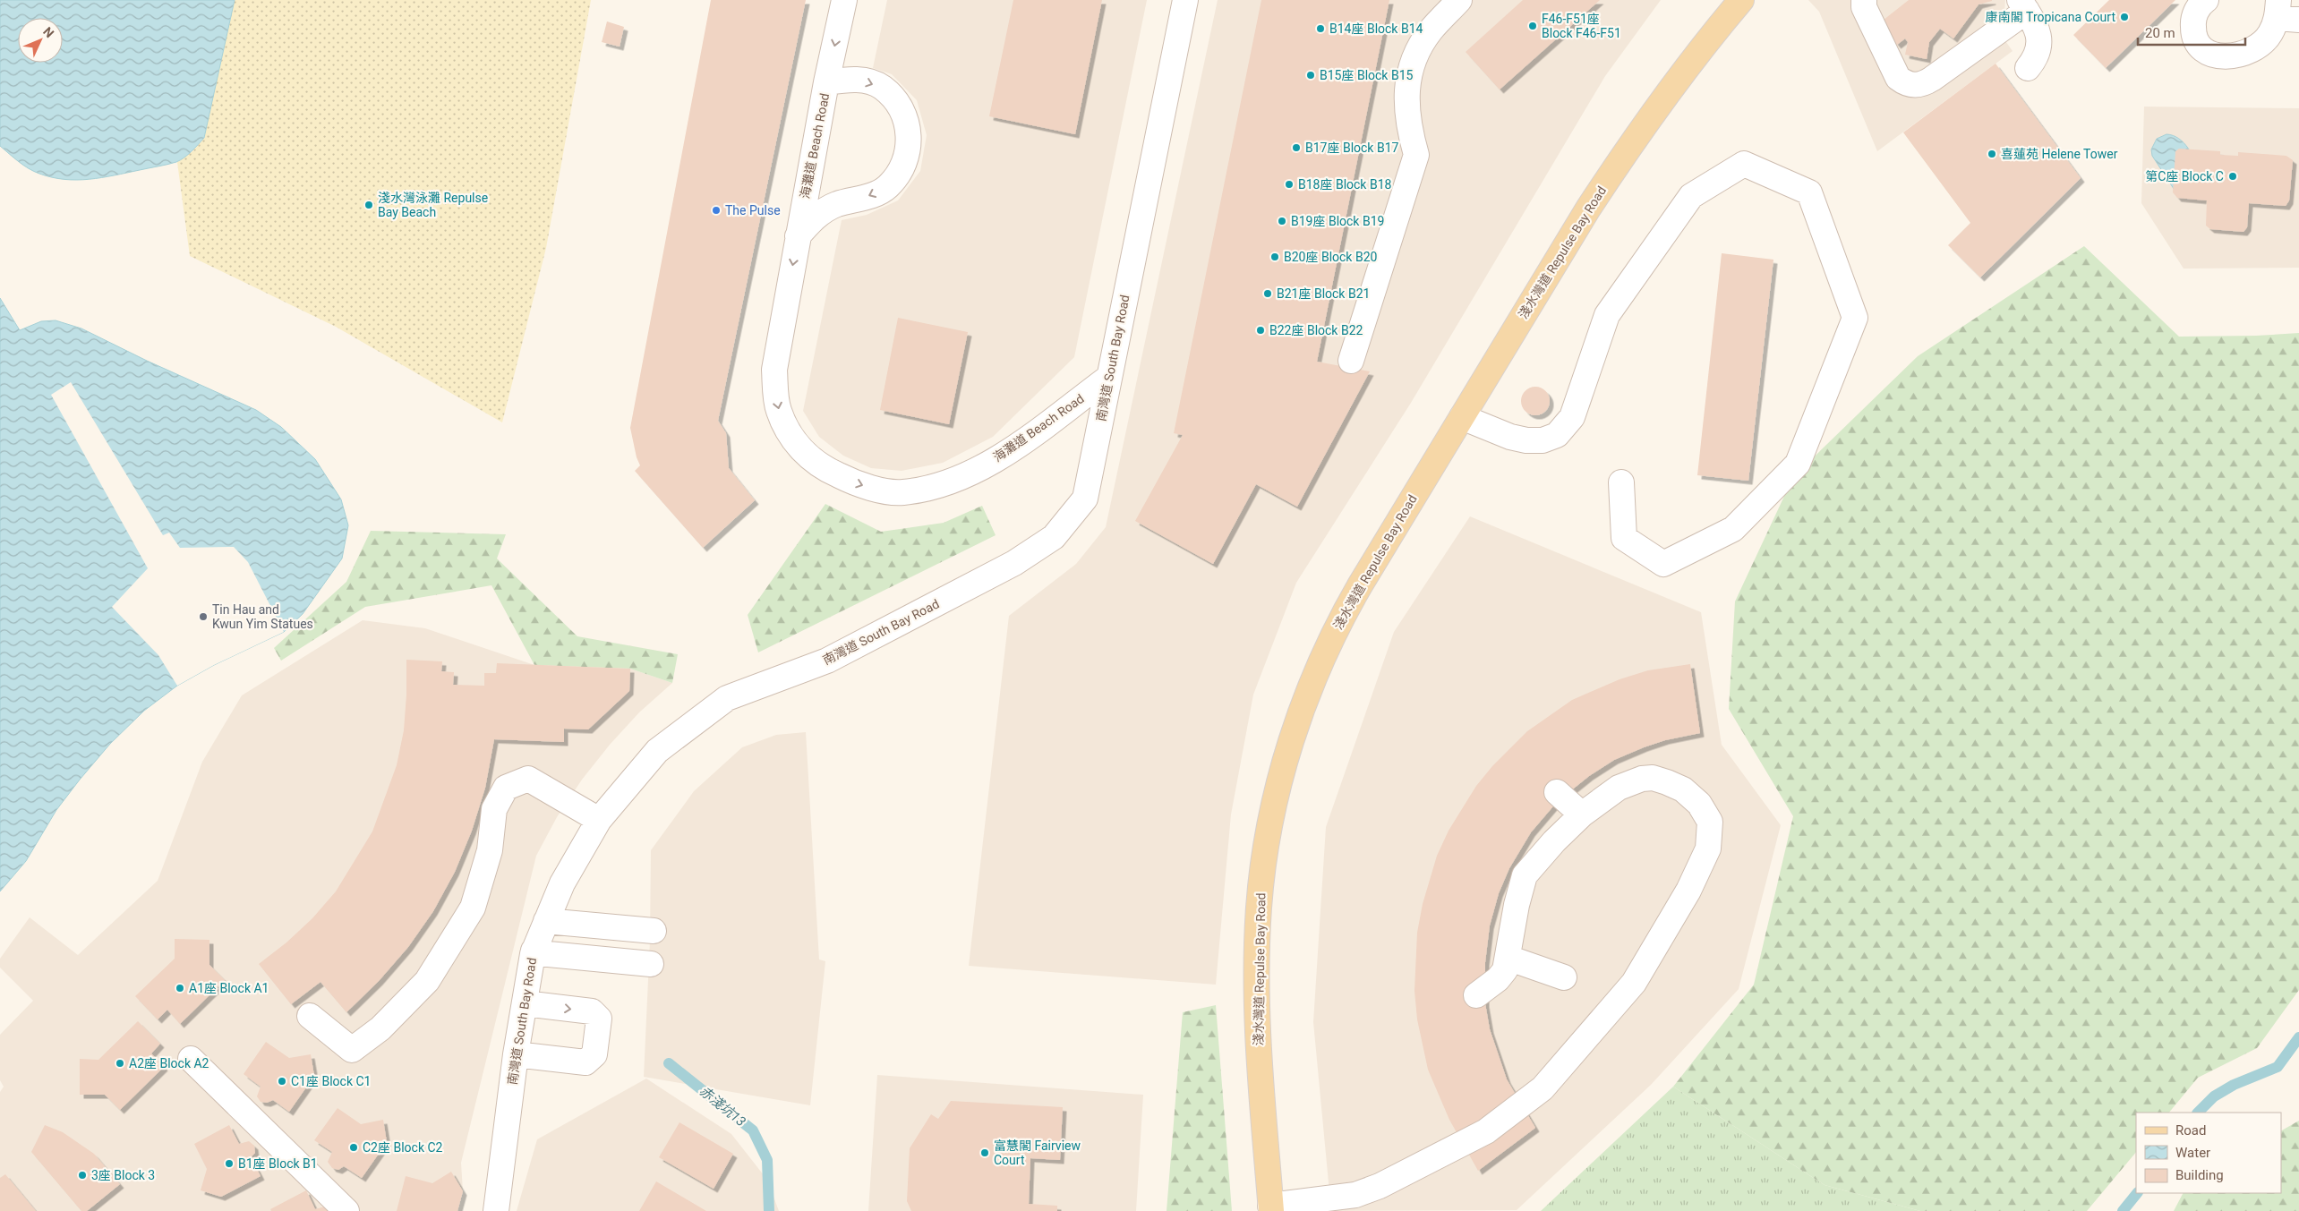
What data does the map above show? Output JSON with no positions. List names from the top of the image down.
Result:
{
  "streets": {
    "main road": ["淺水灣道 Repulse Bay Road"],
    "street": ["海灘道 Beach Road", "南灣道 South Bay Road"]
  },
  "crossings": [
    ["海灘道 Beach Road", "南灣道 South Bay Road"]
  ],
  "water": ["赤淺坑13"],
  "places": [
    "康南閣 Tropicana Court",
    "F46-F51座 Block F46-F51",
    "B14座 Block B14",
    "B15座 Block B15",
    "B17座 Block B17",
    "喜蓮苑 Helene Tower",
    "第C座 Block C",
    "B18座 Block B18",
    "淺水灣泳灘 Repulse Bay Beach",
    "The Pulse",
    "B19座 Block B19",
    "B20座 Block B20",
    "B21座 Block B21",
    "B22座 Block B22",
    "Tin Hau and Kwun Yim Statues",
    "A1座 Block A1",
    "A2座 Block A2",
    "C1座 Block C1",
    "C2座 Block C2",
    "富慧閣 Fairview Court",
    "B1座 Block B1",
    "3座 Block 3"
  ],
  "legend": ["Road", "Water", "Building"],
  "scale_bar": "20 m",
  "north": "top right"
}
